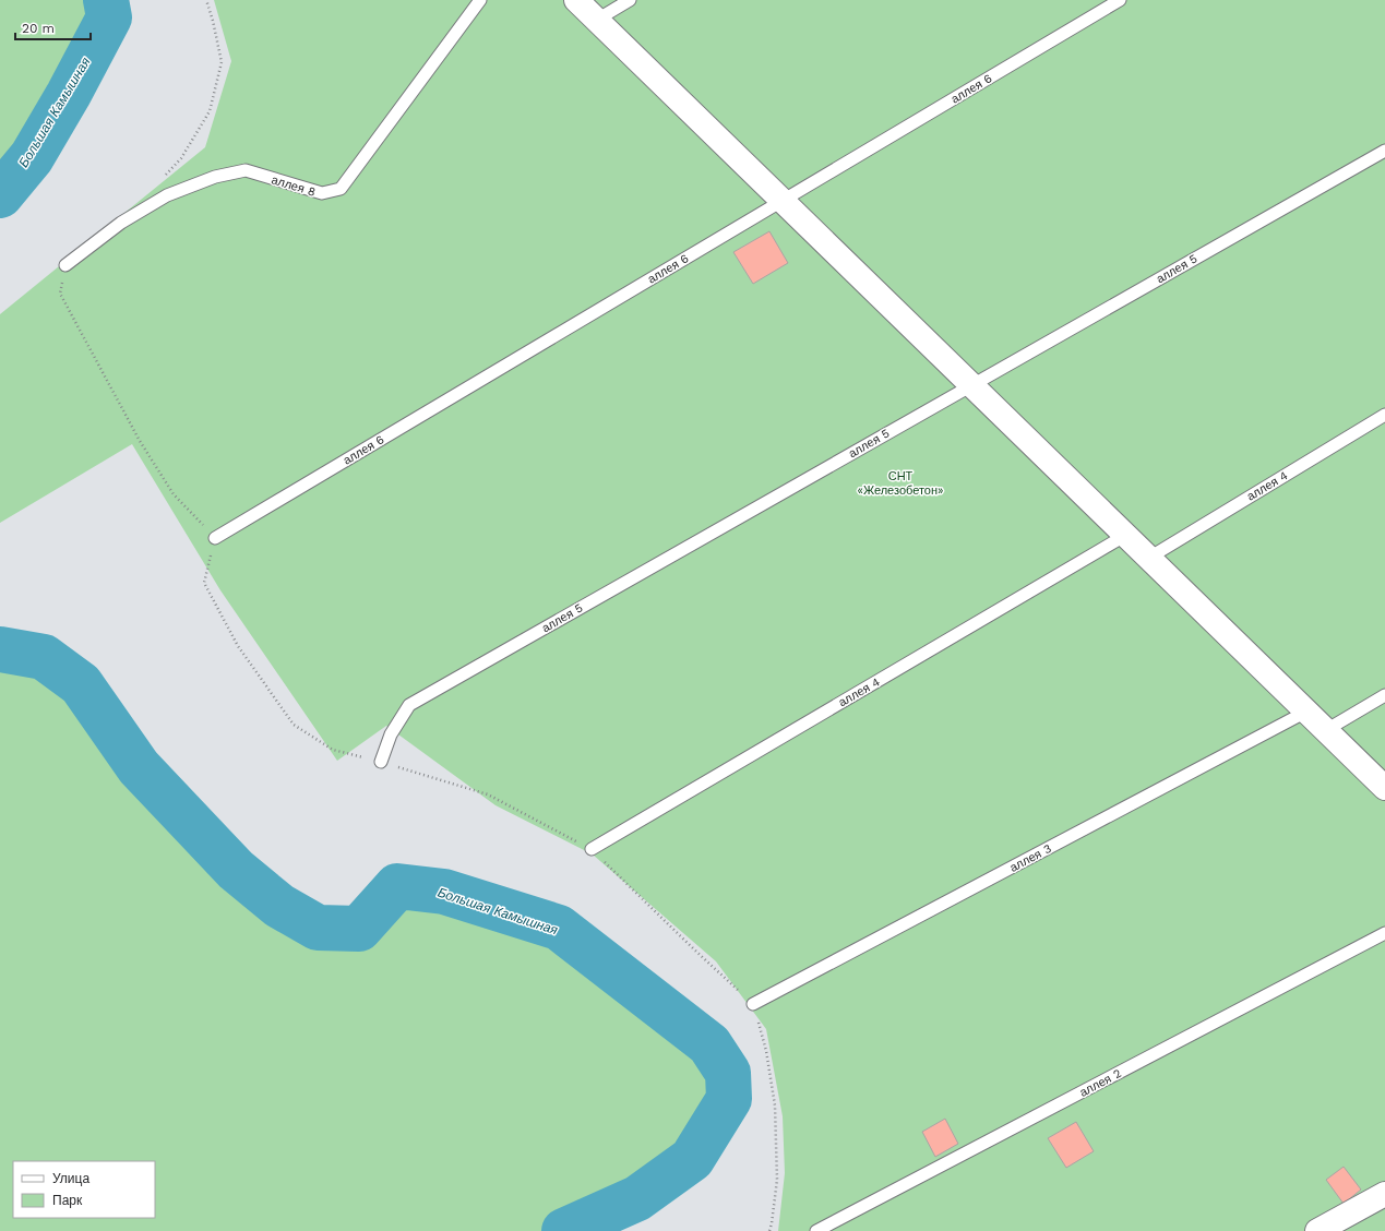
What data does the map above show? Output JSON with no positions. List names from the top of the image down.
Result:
{
  "streets": {
    "lane": [
      "аллея 6",
      "аллея 8",
      "аллея 5",
      "аллея 4",
      "аллея 3",
      "аллея 2"
    ]
  },
  "water": ["Большая Камышная"],
  "parks": ["СНТ «Железобетон»"],
  "legend": ["Улица", "Парк"],
  "scale_bar": "20 m"
}
